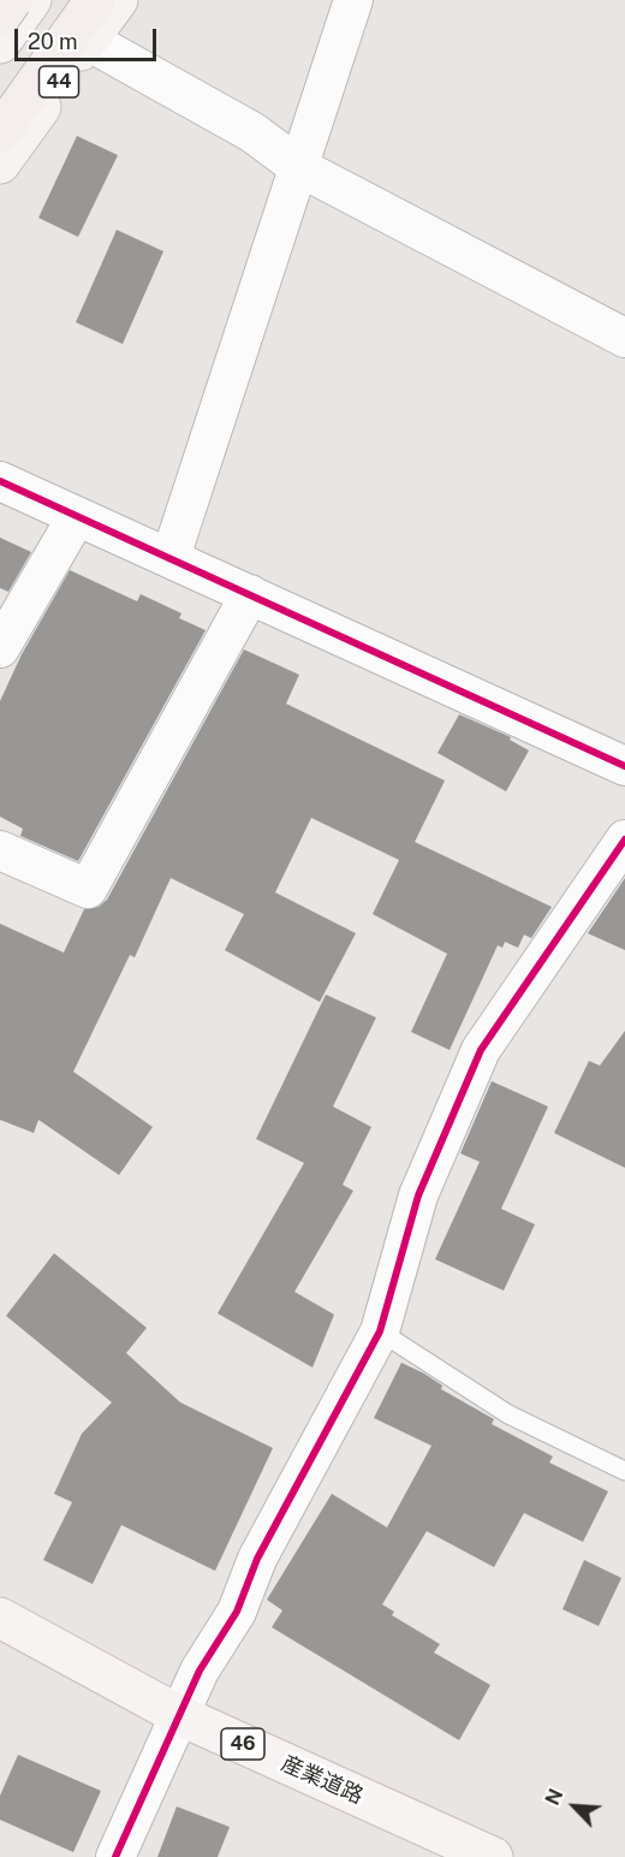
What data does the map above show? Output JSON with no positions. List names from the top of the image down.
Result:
{
  "streets": {
    "main road": ["44", "46", "産業道路"]
  },
  "scale_bar": "20 m",
  "north": "top left"
}
